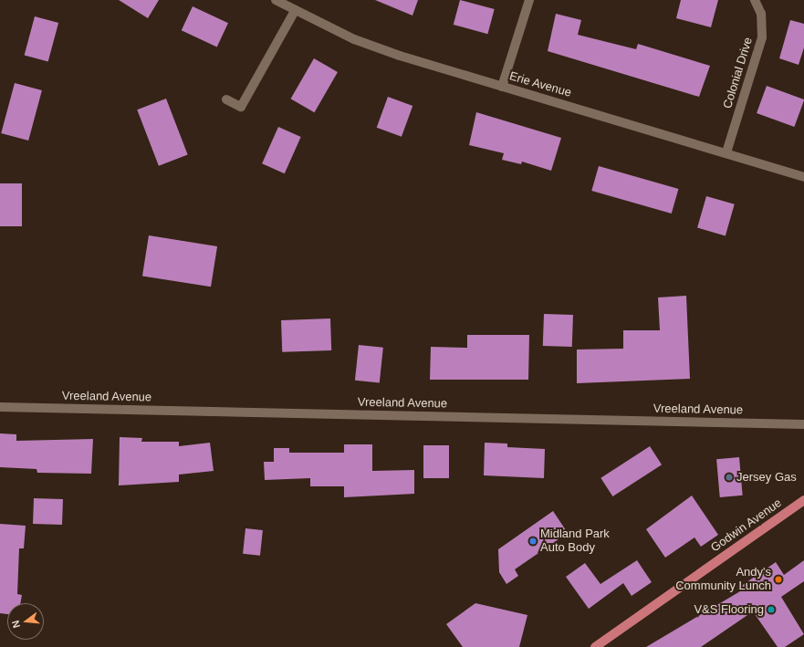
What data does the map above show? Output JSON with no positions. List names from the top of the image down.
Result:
{
  "streets": {
    "main road": ["Godwin Avenue"],
    "street": ["Colonial Drive", "Erie Avenue", "Vreeland Avenue"]
  },
  "crossings": [
    ["Colonial Drive", "Erie Avenue"]
  ],
  "places": [
    "Jersey Gas",
    "Midland Park Auto Body",
    "Andy's Community Lunch",
    "V&S Flooring"
  ],
  "north": "left"
}
